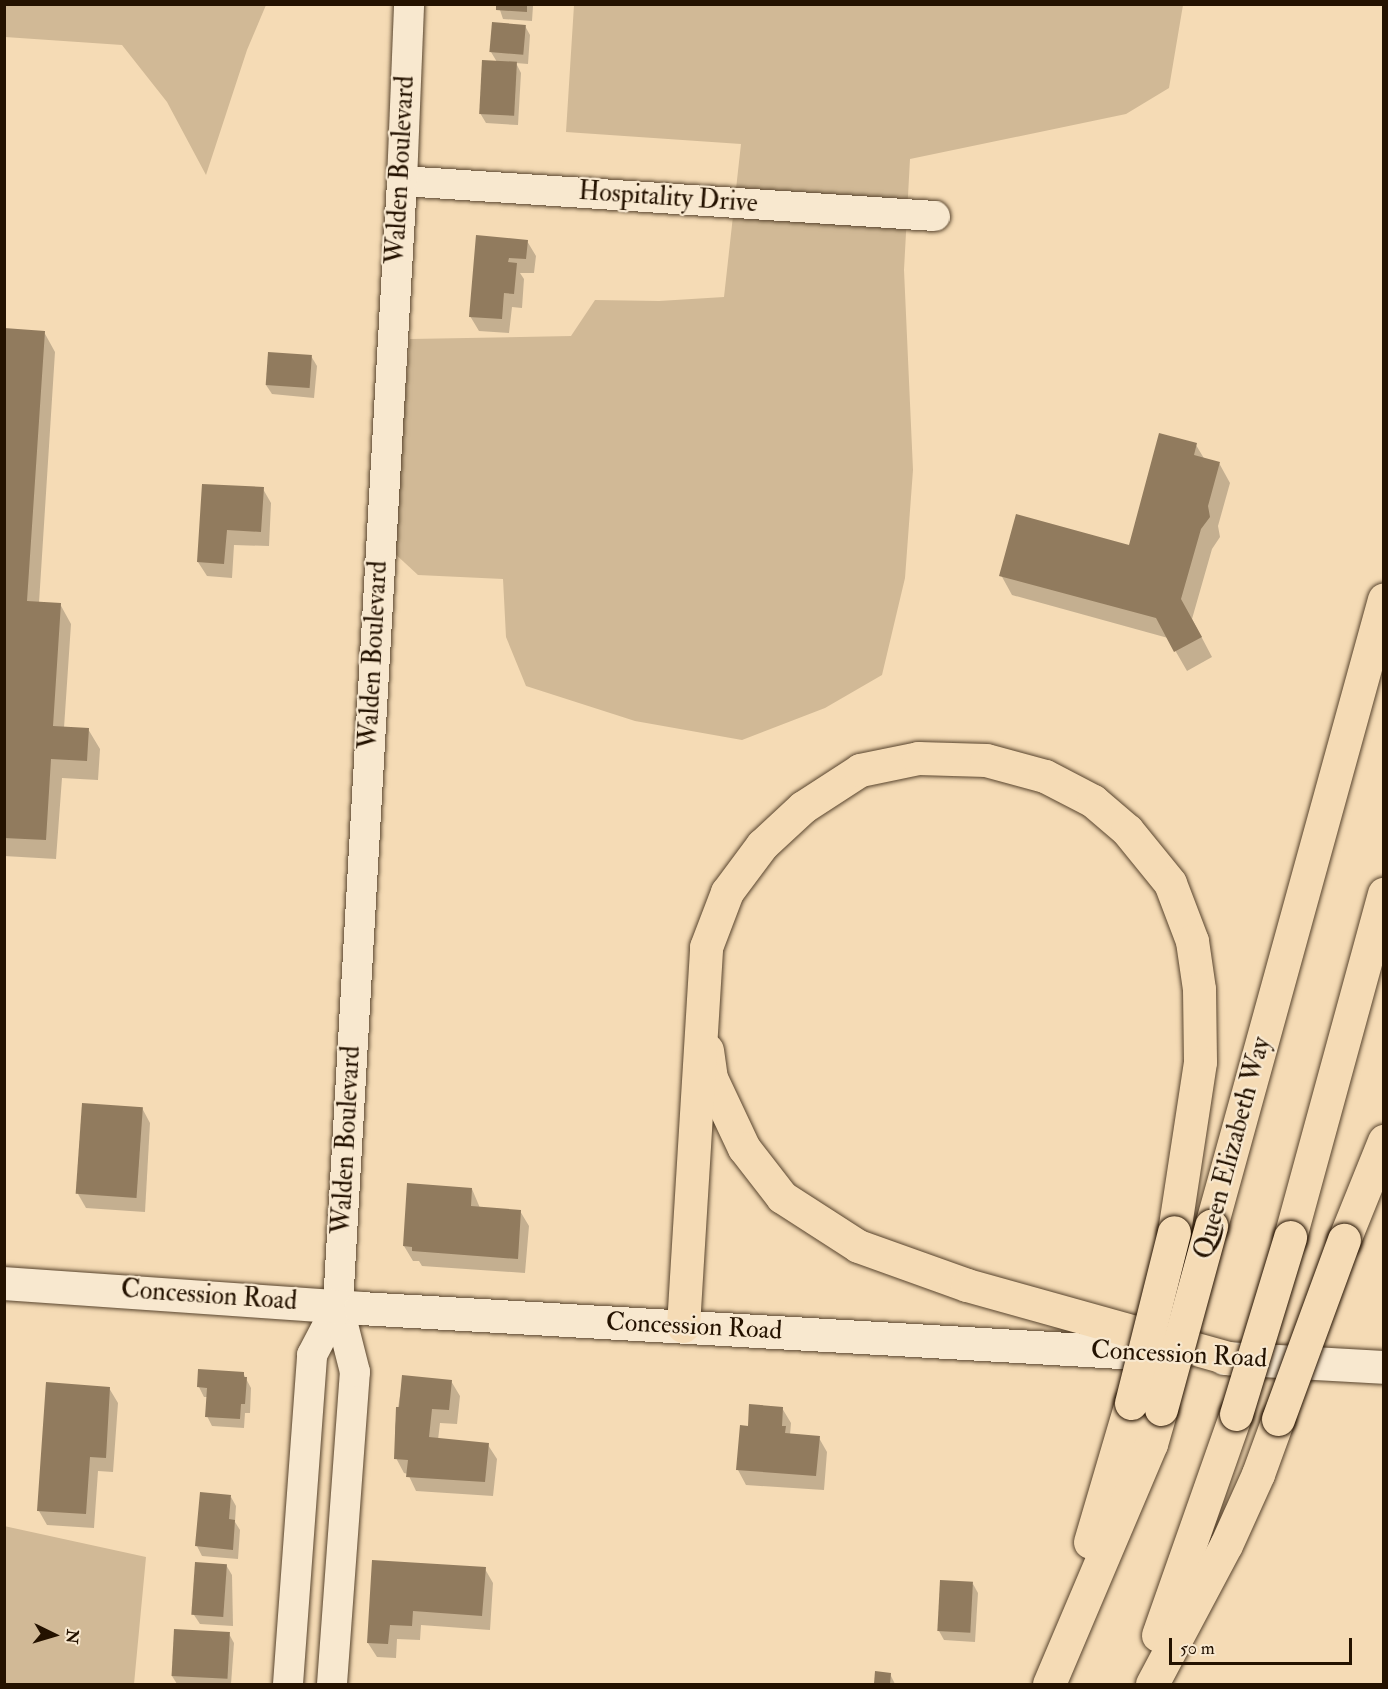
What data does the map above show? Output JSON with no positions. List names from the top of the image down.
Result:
{
  "streets": {
    "highway": ["Queen Elizabeth Way"],
    "street": ["Walden Boulevard", "Hospitality Drive", "Concession Road"]
  },
  "crossings": [
    ["Walden Boulevard", "Hospitality Drive"],
    ["Walden Boulevard", "Concession Road"]
  ],
  "scale_bar": "50 m",
  "north": "right"
}
